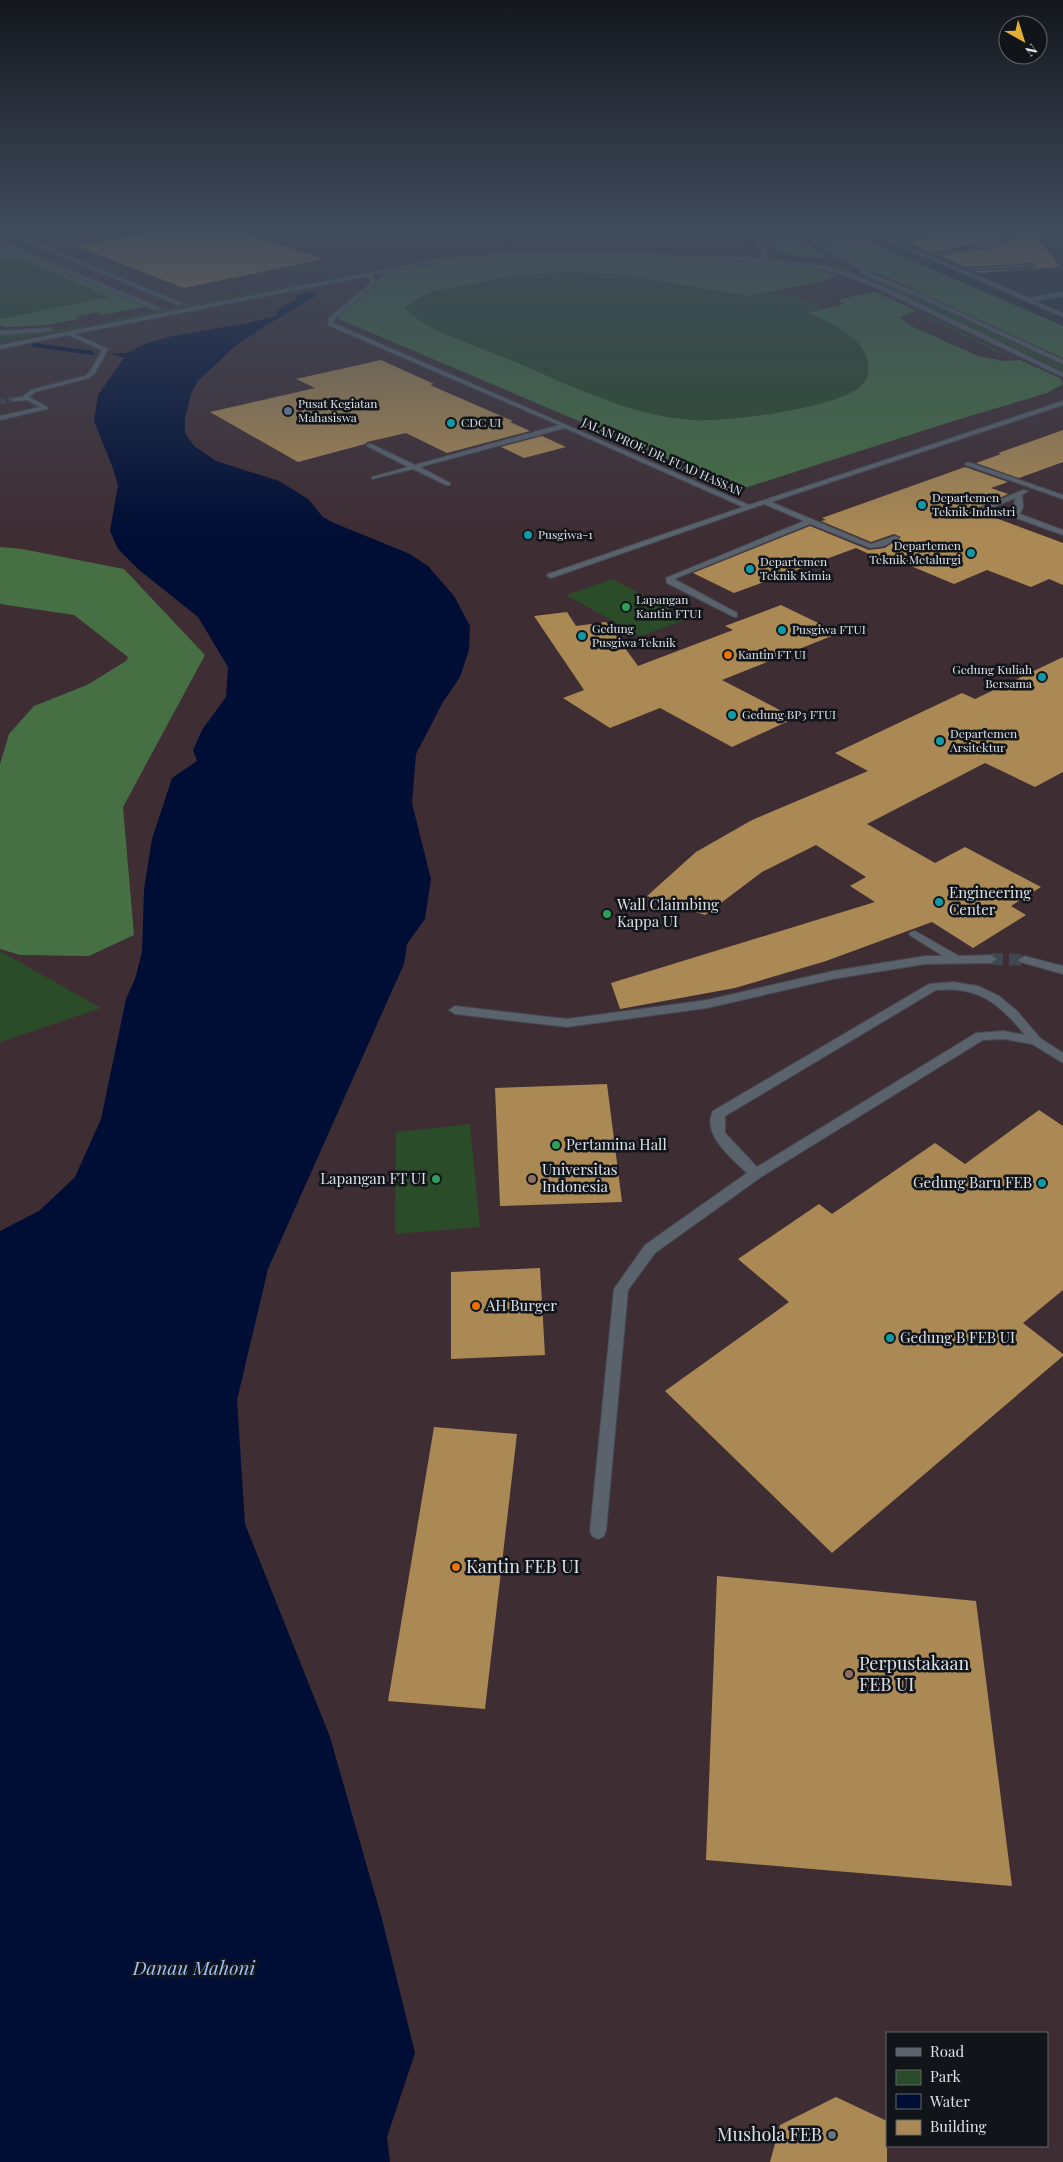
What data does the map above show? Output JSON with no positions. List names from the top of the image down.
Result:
{
  "streets": {
    "street": ["JALAN PROF. DR. FUAD HASSAN"]
  },
  "water": ["Danau Mahoni"],
  "places": [
    "Pusat Kegiatan Mahasiswa",
    "CDC UI",
    "Departemen Teknik Industri",
    "Pusgiwa-1",
    "Departemen Teknik Metalurgi",
    "Departemen Teknik Kimia",
    "Lapangan Kantin FTUI",
    "Pusgiwa FTUI",
    "Gedung Pusgiwa Teknik",
    "Kantin FT UI",
    "Gedung Kuliah Bersama",
    "Gedung BP3 FTUI",
    "Departemen Arsitektur",
    "Engineering Center",
    "Wall Claimbing Kappa UI",
    "Pertamina Hall",
    "Lapangan FT UI",
    "Universitas Indonesia",
    "Gedung Baru FEB",
    "AH Burger",
    "Gedung B FEB UI",
    "Kantin FEB UI",
    "Perpustakaan FEB UI",
    "Mushola FEB"
  ],
  "legend": [
    "Road",
    "Park",
    "Water",
    "Building"
  ],
  "north": "bottom right"
}
